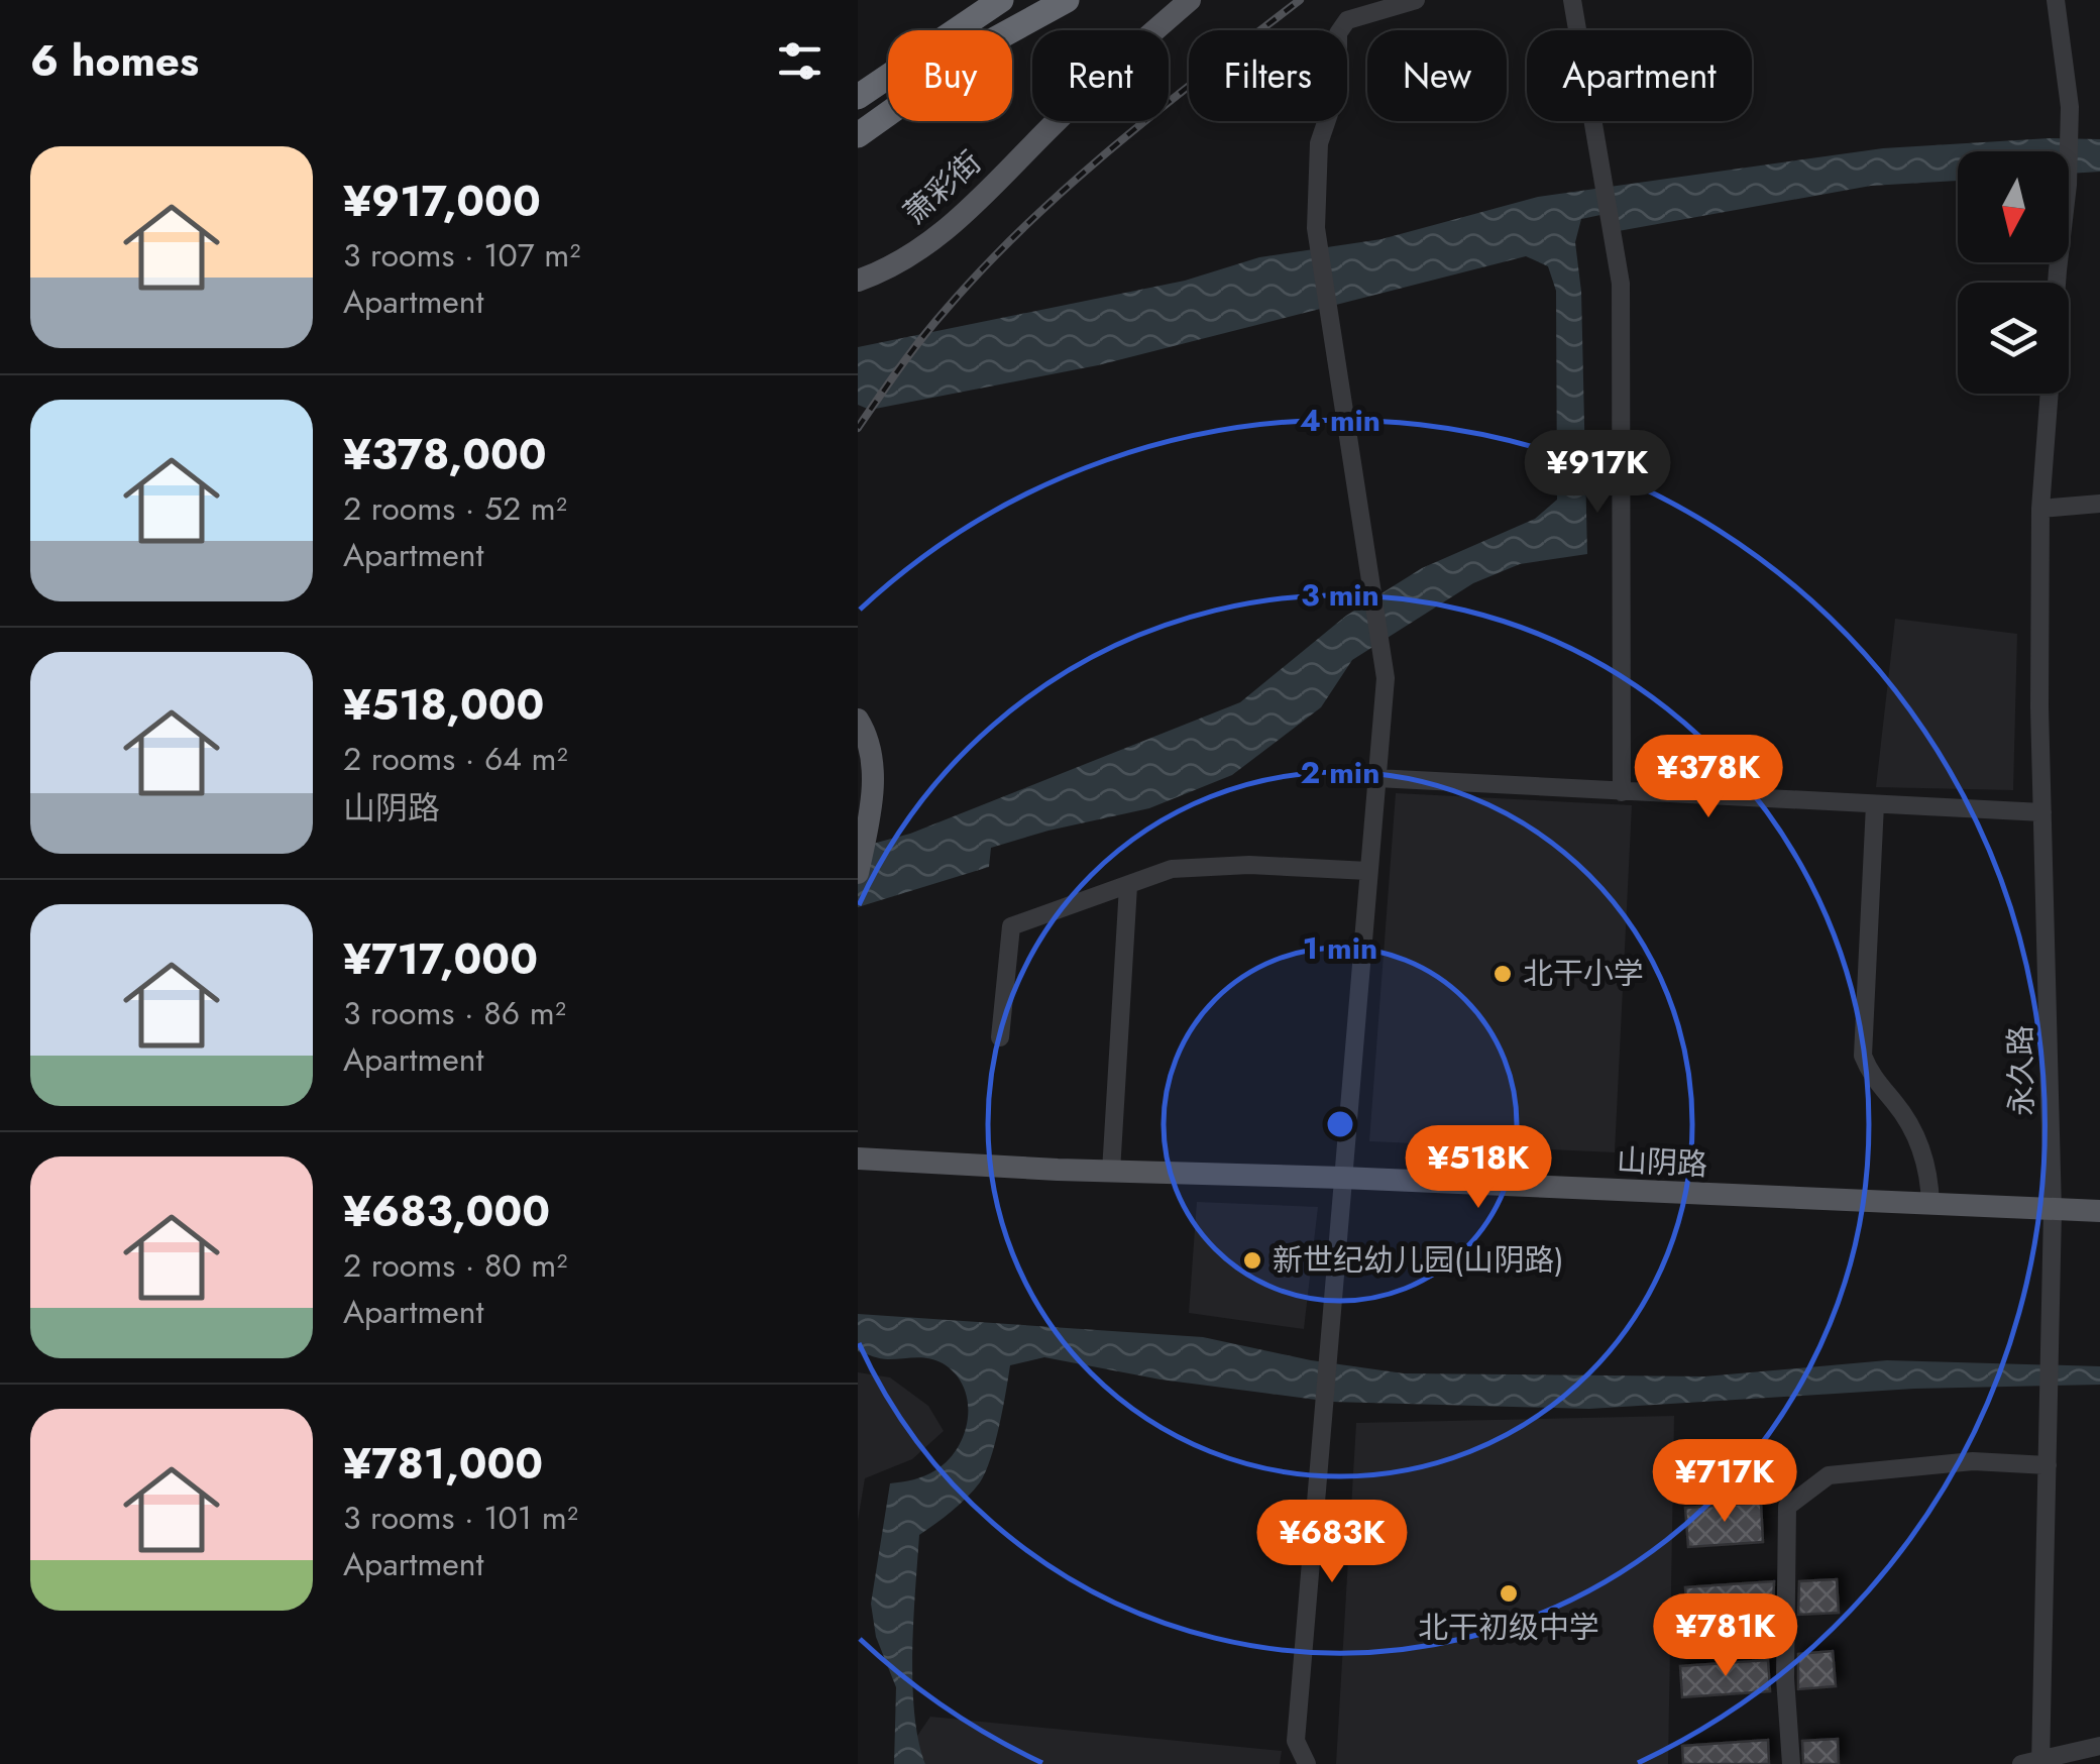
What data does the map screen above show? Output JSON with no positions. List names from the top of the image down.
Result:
{
  "streets": {
    "main road": ["萧彩街", "山阴路"],
    "street": ["永久路"]
  },
  "crossings": [
    ["永久路", "山阴路"]
  ],
  "places": ["北干小学", "新世纪幼儿园(山阴路)", "北干初级中学"],
  "north": "bottom",
  "page": {
    "heading": "6 homes",
    "chip": [
      "Buy",
      "Rent",
      "Filters",
      "New",
      "Apartment"
    ],
    "list": [
      {
        "name": "¥917,000",
        "note": "3 rooms · 107 m² · Apartment"
      },
      {
        "name": "¥378,000",
        "note": "2 rooms · 52 m² · Apartment"
      },
      {
        "name": "¥518,000",
        "note": "2 rooms · 64 m² · 山阴路"
      },
      {
        "name": "¥717,000",
        "note": "3 rooms · 86 m² · Apartment"
      },
      {
        "name": "¥683,000",
        "note": "2 rooms · 80 m² · Apartment"
      },
      {
        "name": "¥781,000",
        "note": "3 rooms · 101 m² · Apartment"
      }
    ],
    "price": [
      "¥917K",
      "¥378K",
      "¥518K",
      "¥717K",
      "¥683K",
      "¥781K"
    ]
  },
  "rings": [
    "4 min",
    "3 min",
    "2 min",
    "1 min"
  ]
}
